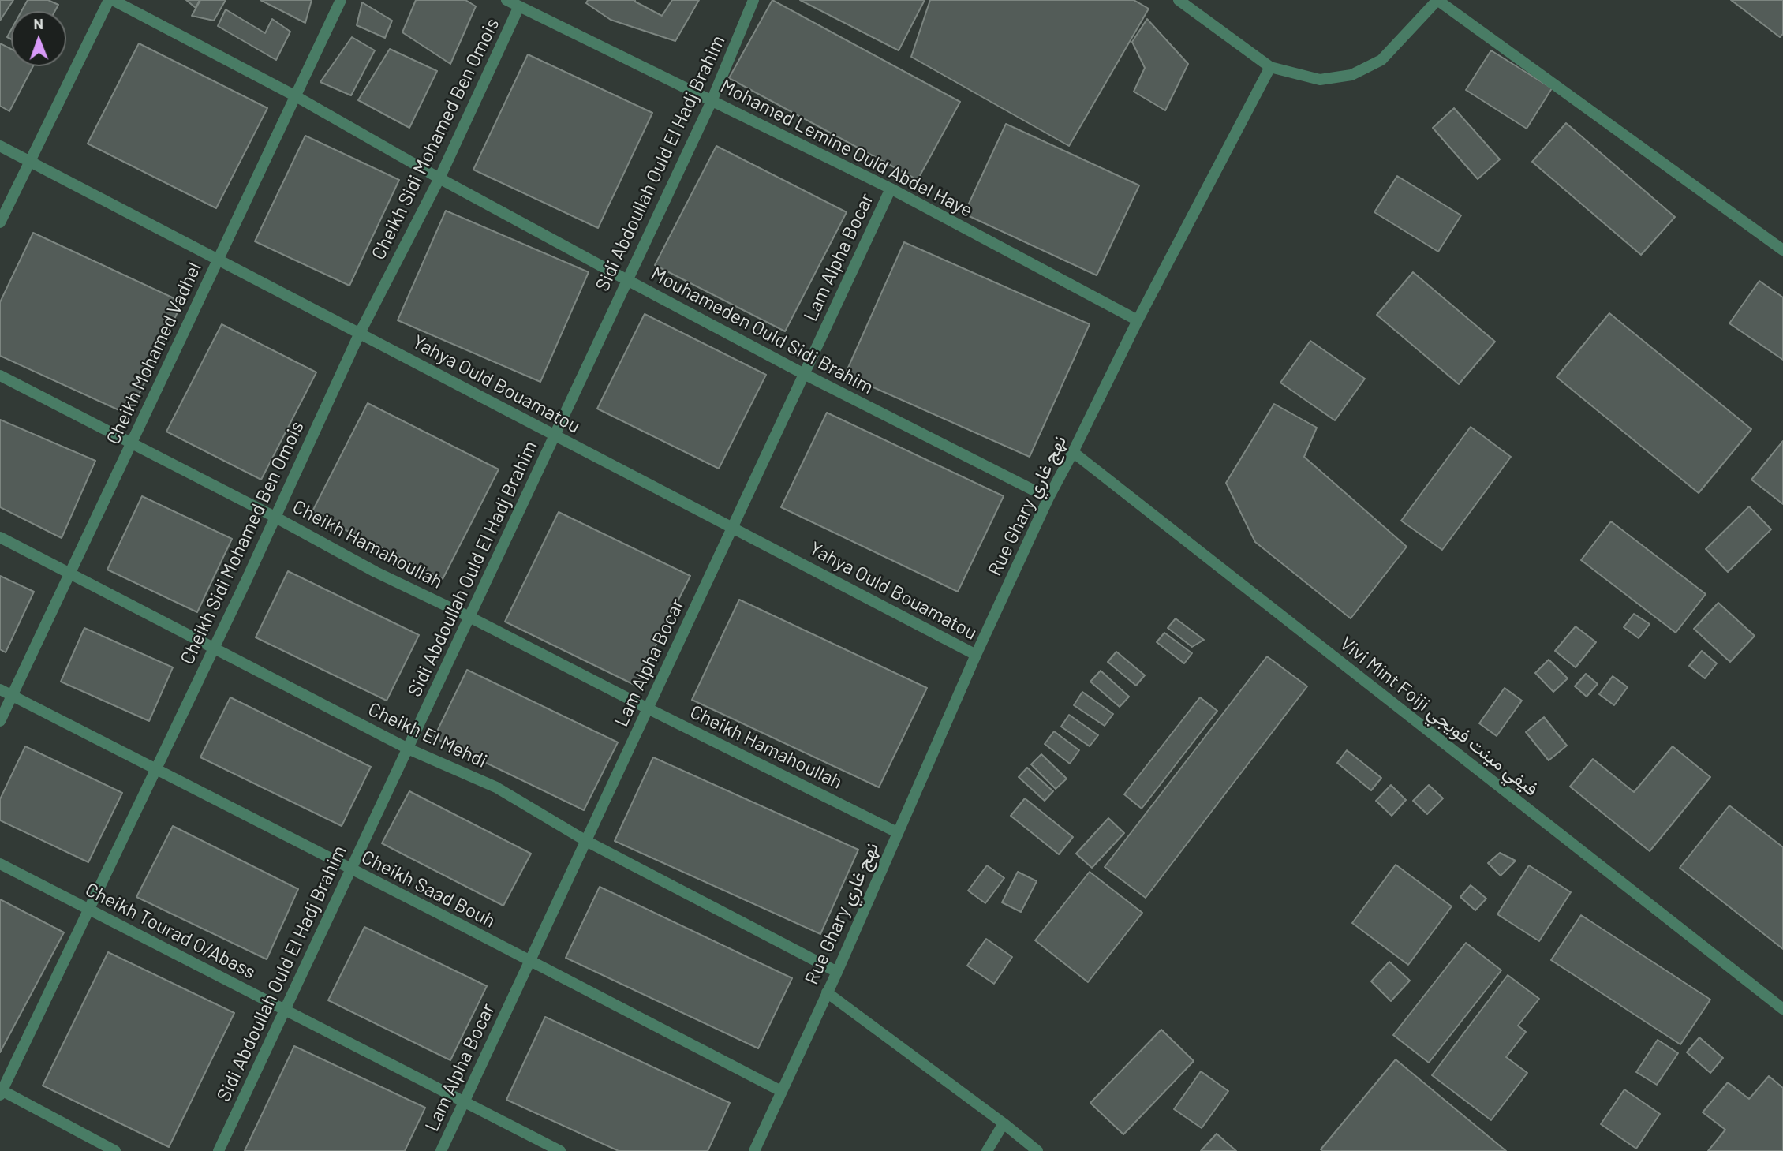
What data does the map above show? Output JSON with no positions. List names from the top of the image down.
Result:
{
  "streets": {
    "street": [
      "Cheikh Sidi Mohamed Ben Omois",
      "Mohamed Lemine Ould Abdel Haye",
      "Sidi Abdoullah Ould El Hadj Brahim",
      "Lam Alpha Bocar",
      "Mouhameden Ould Sidi Brahim",
      "Cheikh Mohamed Vadhel",
      "Yahya Ould Bouamatou",
      "Rue Ghary نهج غاري",
      "Cheikh Hamahoullah",
      "Vivi Mint Foiji فيفي مينت فويجي",
      "Cheikh El Mehdi",
      "Cheikh Saad Bouh",
      "Cheikh Tourad O/Abass"
    ]
  },
  "crossings": [
    ["Cheikh Sidi Mohamed Ben Omois", "Mohamed Lemine Ould Abdel Haye"],
    ["Cheikh Sidi Mohamed Ben Omois", "Mouhameden Ould Sidi Brahim"],
    ["Cheikh Sidi Mohamed Ben Omois", "Yahya Ould Bouamatou"],
    ["Cheikh Sidi Mohamed Ben Omois", "Cheikh Hamahoullah"],
    ["Cheikh Sidi Mohamed Ben Omois", "Cheikh El Mehdi"],
    ["Cheikh Sidi Mohamed Ben Omois", "Cheikh Saad Bouh"],
    ["Cheikh Sidi Mohamed Ben Omois", "Cheikh Tourad O/Abass"],
    ["Mohamed Lemine Ould Abdel Haye", "Sidi Abdoullah Ould El Hadj Brahim"],
    ["Mohamed Lemine Ould Abdel Haye", "Lam Alpha Bocar"],
    ["Mohamed Lemine Ould Abdel Haye", "Rue Ghary نهج غاري"],
    ["Sidi Abdoullah Ould El Hadj Brahim", "Mouhameden Ould Sidi Brahim"],
    ["Sidi Abdoullah Ould El Hadj Brahim", "Yahya Ould Bouamatou"],
    ["Sidi Abdoullah Ould El Hadj Brahim", "Cheikh Hamahoullah"],
    ["Sidi Abdoullah Ould El Hadj Brahim", "Cheikh El Mehdi"],
    ["Sidi Abdoullah Ould El Hadj Brahim", "Cheikh Saad Bouh"],
    ["Sidi Abdoullah Ould El Hadj Brahim", "Cheikh Tourad O/Abass"],
    ["Lam Alpha Bocar", "Mouhameden Ould Sidi Brahim"],
    ["Lam Alpha Bocar", "Yahya Ould Bouamatou"],
    ["Lam Alpha Bocar", "Cheikh Hamahoullah"],
    ["Lam Alpha Bocar", "Cheikh El Mehdi"],
    ["Lam Alpha Bocar", "Cheikh Saad Bouh"],
    ["Lam Alpha Bocar", "Cheikh Tourad O/Abass"],
    ["Mouhameden Ould Sidi Brahim", "Cheikh Mohamed Vadhel"],
    ["Mouhameden Ould Sidi Brahim", "Rue Ghary نهج غاري"],
    ["Cheikh Mohamed Vadhel", "Yahya Ould Bouamatou"],
    ["Cheikh Mohamed Vadhel", "Cheikh Hamahoullah"],
    ["Cheikh Mohamed Vadhel", "Cheikh El Mehdi"],
    ["Cheikh Mohamed Vadhel", "Cheikh Saad Bouh"],
    ["Yahya Ould Bouamatou", "Rue Ghary نهج غاري"],
    ["Rue Ghary نهج غاري", "Cheikh Hamahoullah"],
    ["Rue Ghary نهج غاري", "Vivi Mint Foiji فيفي مينت فويجي"],
    ["Rue Ghary نهج غاري", "Cheikh El Mehdi"],
    ["Rue Ghary نهج غاري", "Cheikh Saad Bouh"]
  ],
  "north": "top"
}
